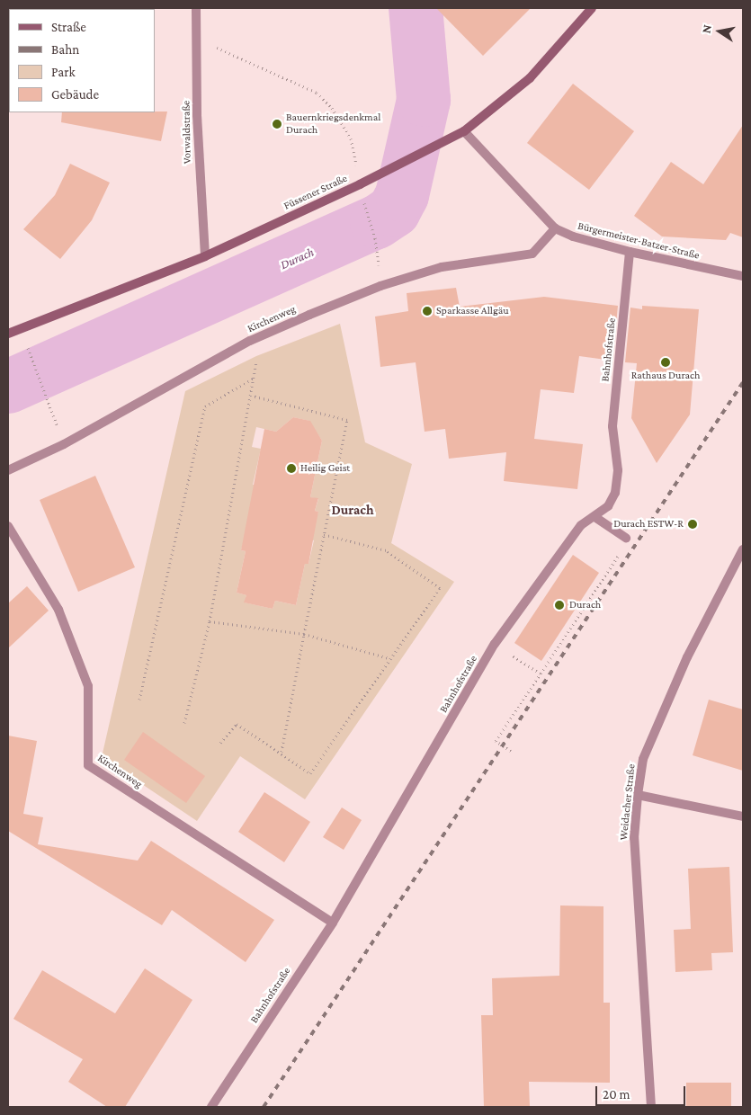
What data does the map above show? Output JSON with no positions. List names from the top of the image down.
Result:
{
  "streets": {
    "main road": ["Füssener Straße"],
    "street": [
      "Vorwaldstraße",
      "Bürgermeister-Batzer-Straße",
      "Kirchenweg",
      "Bahnhofstraße",
      "Weidacher Straße"
    ]
  },
  "crossings": [
    ["Vorwaldstraße", "Füssener Straße"],
    ["Füssener Straße", "Bürgermeister-Batzer-Straße"],
    ["Bürgermeister-Batzer-Straße", "Kirchenweg"],
    ["Bürgermeister-Batzer-Straße", "Bahnhofstraße"],
    ["Kirchenweg", "Bahnhofstraße"]
  ],
  "districts": ["Durach"],
  "water": ["Durach"],
  "places": [
    "Bauernkriegsdenkmal Durach",
    "Sparkasse Allgäu",
    "Rathaus Durach",
    "Heilig Geist",
    "Durach ESTW-R",
    "Durach"
  ],
  "legend": [
    "Straße",
    "Bahn",
    "Park",
    "Gebäude"
  ],
  "scale_bar": "20 m",
  "north": "left"
}
